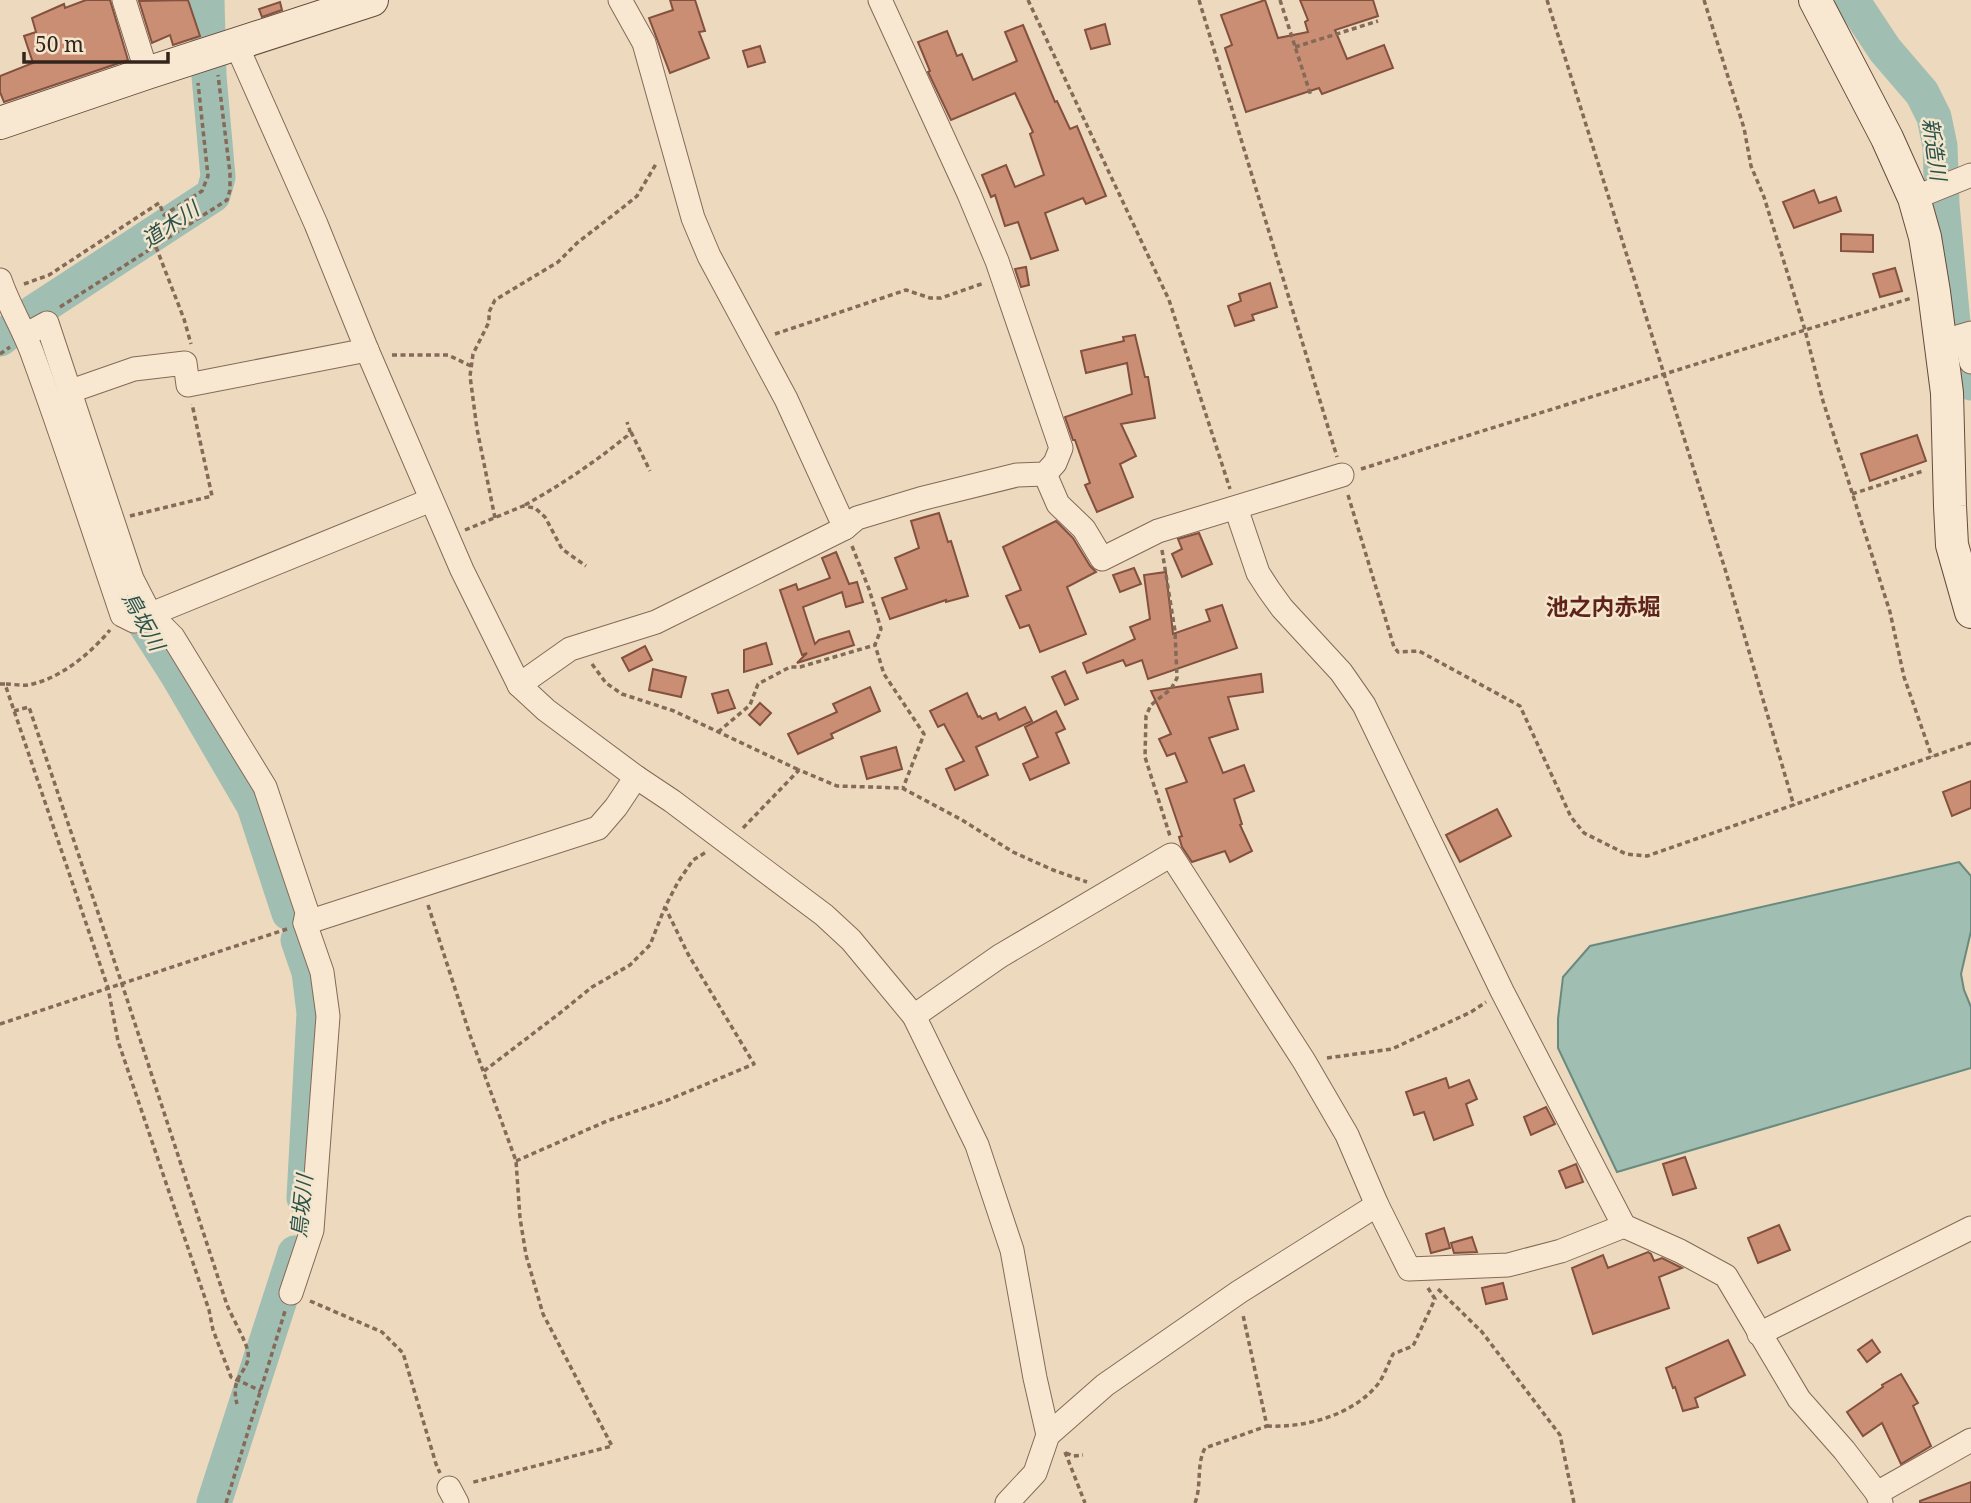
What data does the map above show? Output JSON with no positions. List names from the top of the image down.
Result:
{
  "districts": ["池之内赤堀"],
  "water": ["新造川", "道木川", "鳥坂川"],
  "scale_bar": "50 m"
}
